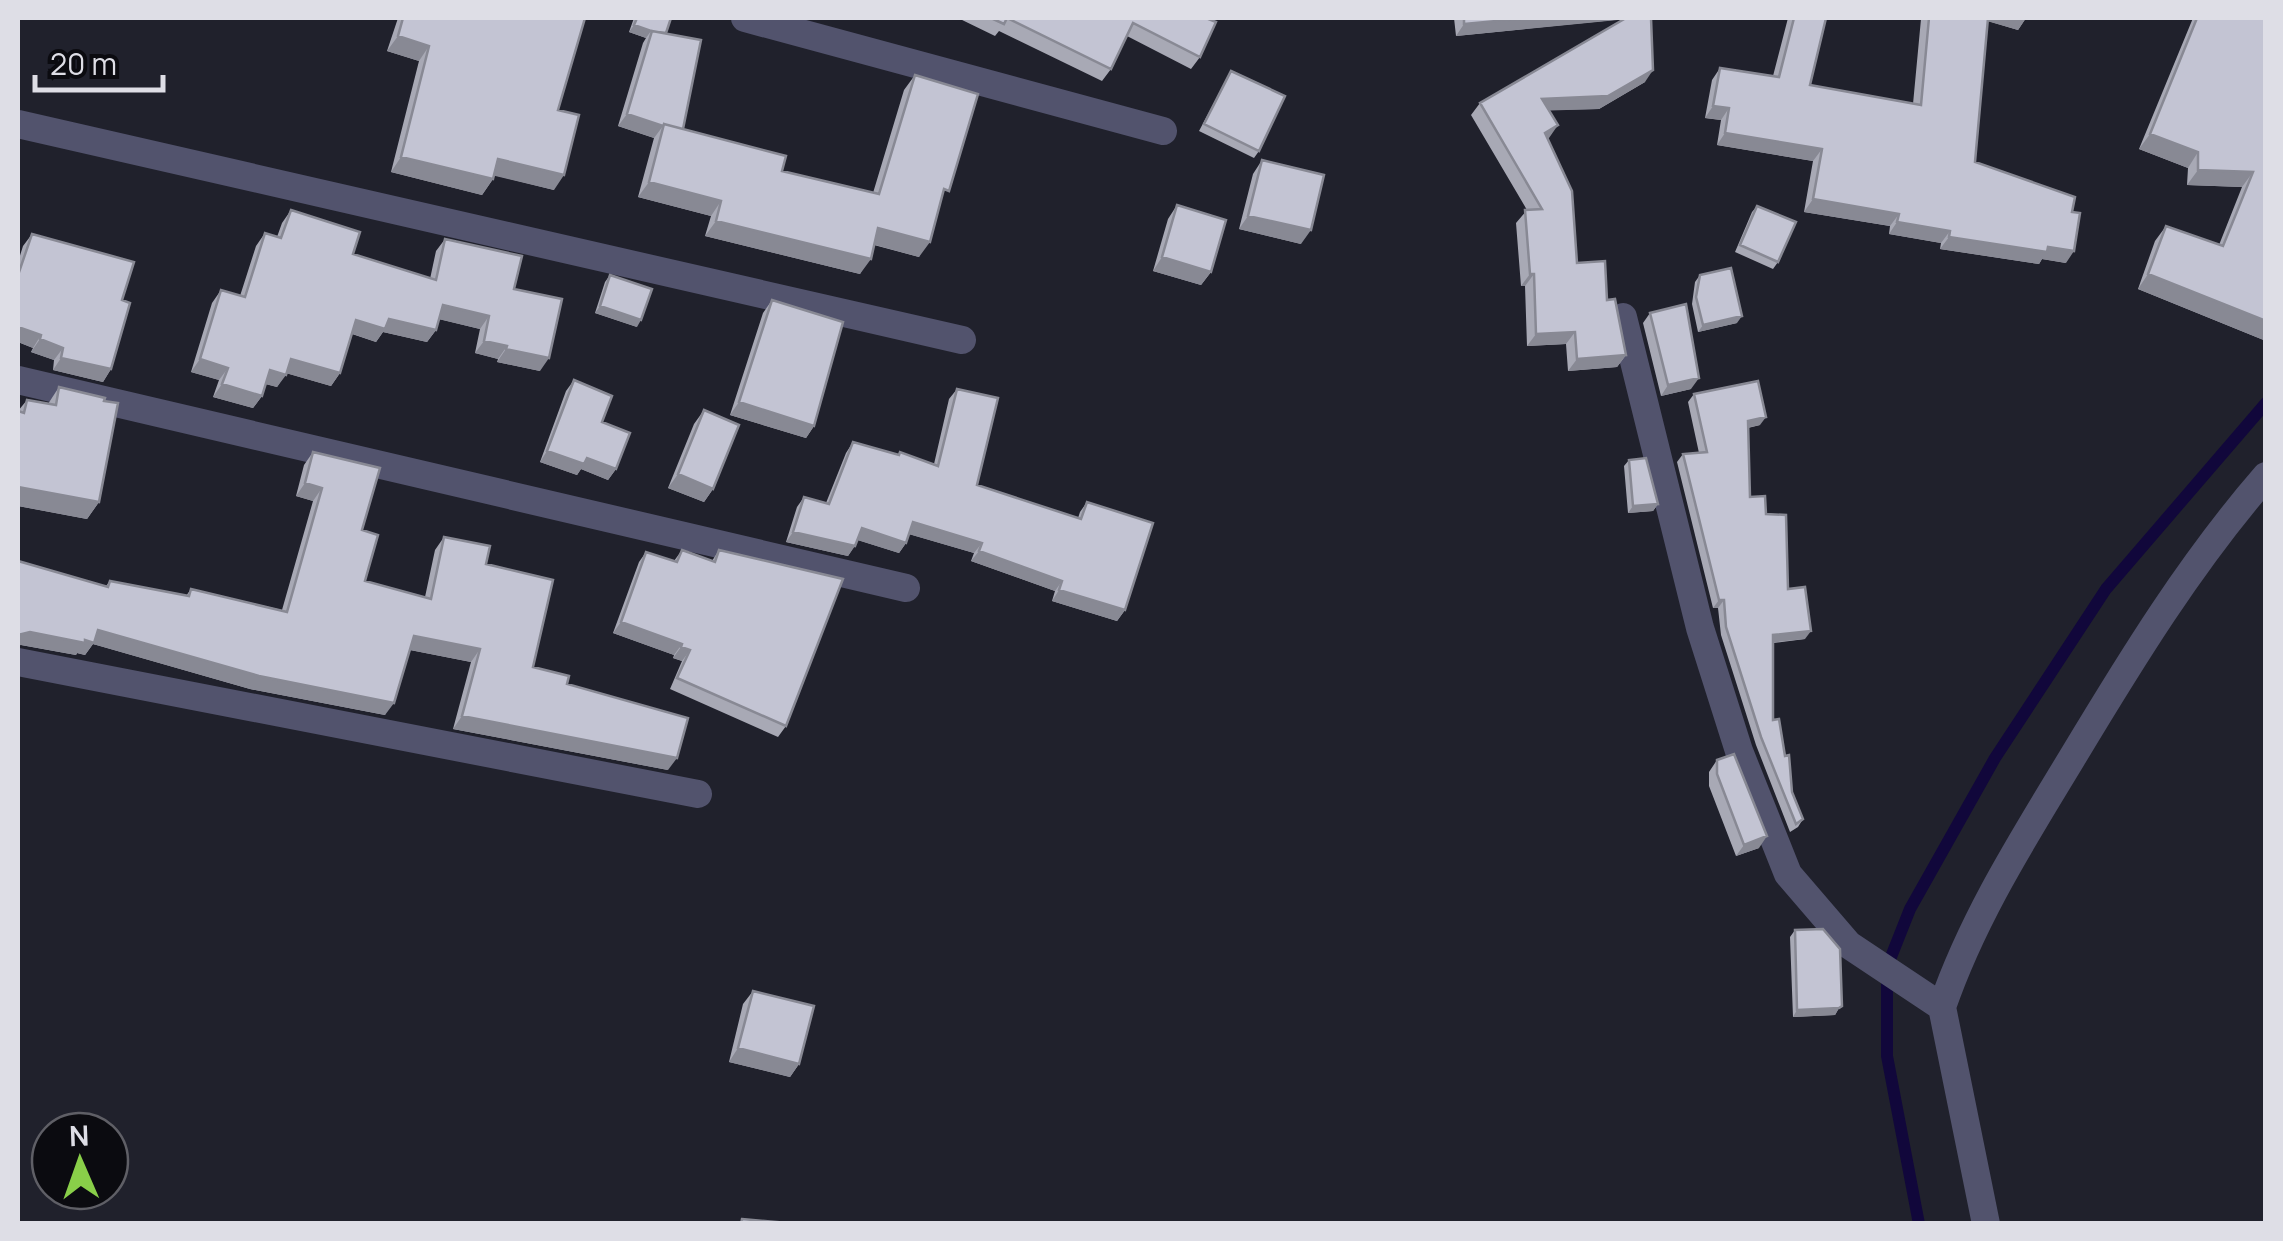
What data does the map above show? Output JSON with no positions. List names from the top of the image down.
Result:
{
  "scale_bar": "20 m",
  "north": "top"
}
